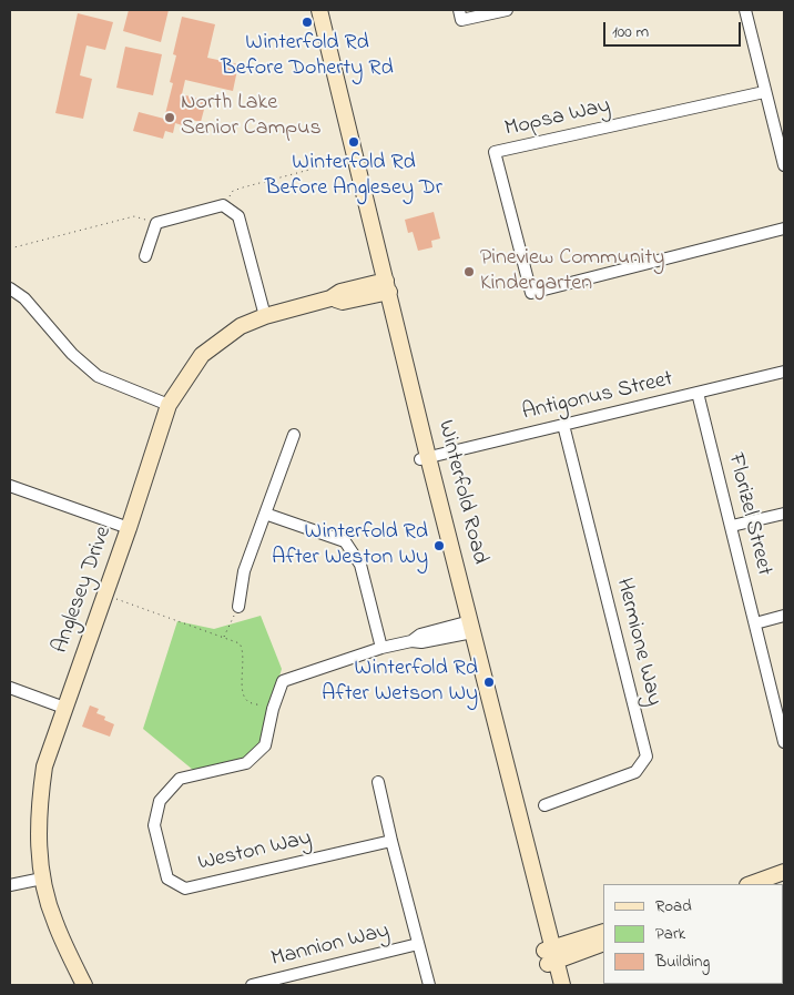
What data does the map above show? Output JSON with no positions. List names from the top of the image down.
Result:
{
  "streets": {
    "main road": ["Winterfold Road", "Anglesey Drive"],
    "street": [
      "Mopsa Way",
      "Antigonus Street",
      "Florizel Street",
      "Hermione Way",
      "Weston Way",
      "Mannion Way"
    ]
  },
  "crossings": [
    ["Antigonus Street", "Winterfold Road"],
    ["Antigonus Street", "Florizel Street"],
    ["Antigonus Street", "Hermione Way"],
    ["Winterfold Road", "Anglesey Drive"],
    ["Winterfold Road", "Weston Way"],
    ["Weston Way", "Mannion Way"]
  ],
  "places": [
    "Winterfold Rd Before Doherty Rd",
    "North Lake Senior Campus",
    "Winterfold Rd Before Anglesey Dr",
    "Pineview Community Kindergarten",
    "Winterfold Rd After Weston Wy",
    "Winterfold Rd After Wetson Wy"
  ],
  "legend": ["Road", "Park", "Building"],
  "scale_bar": "100 m"
}
